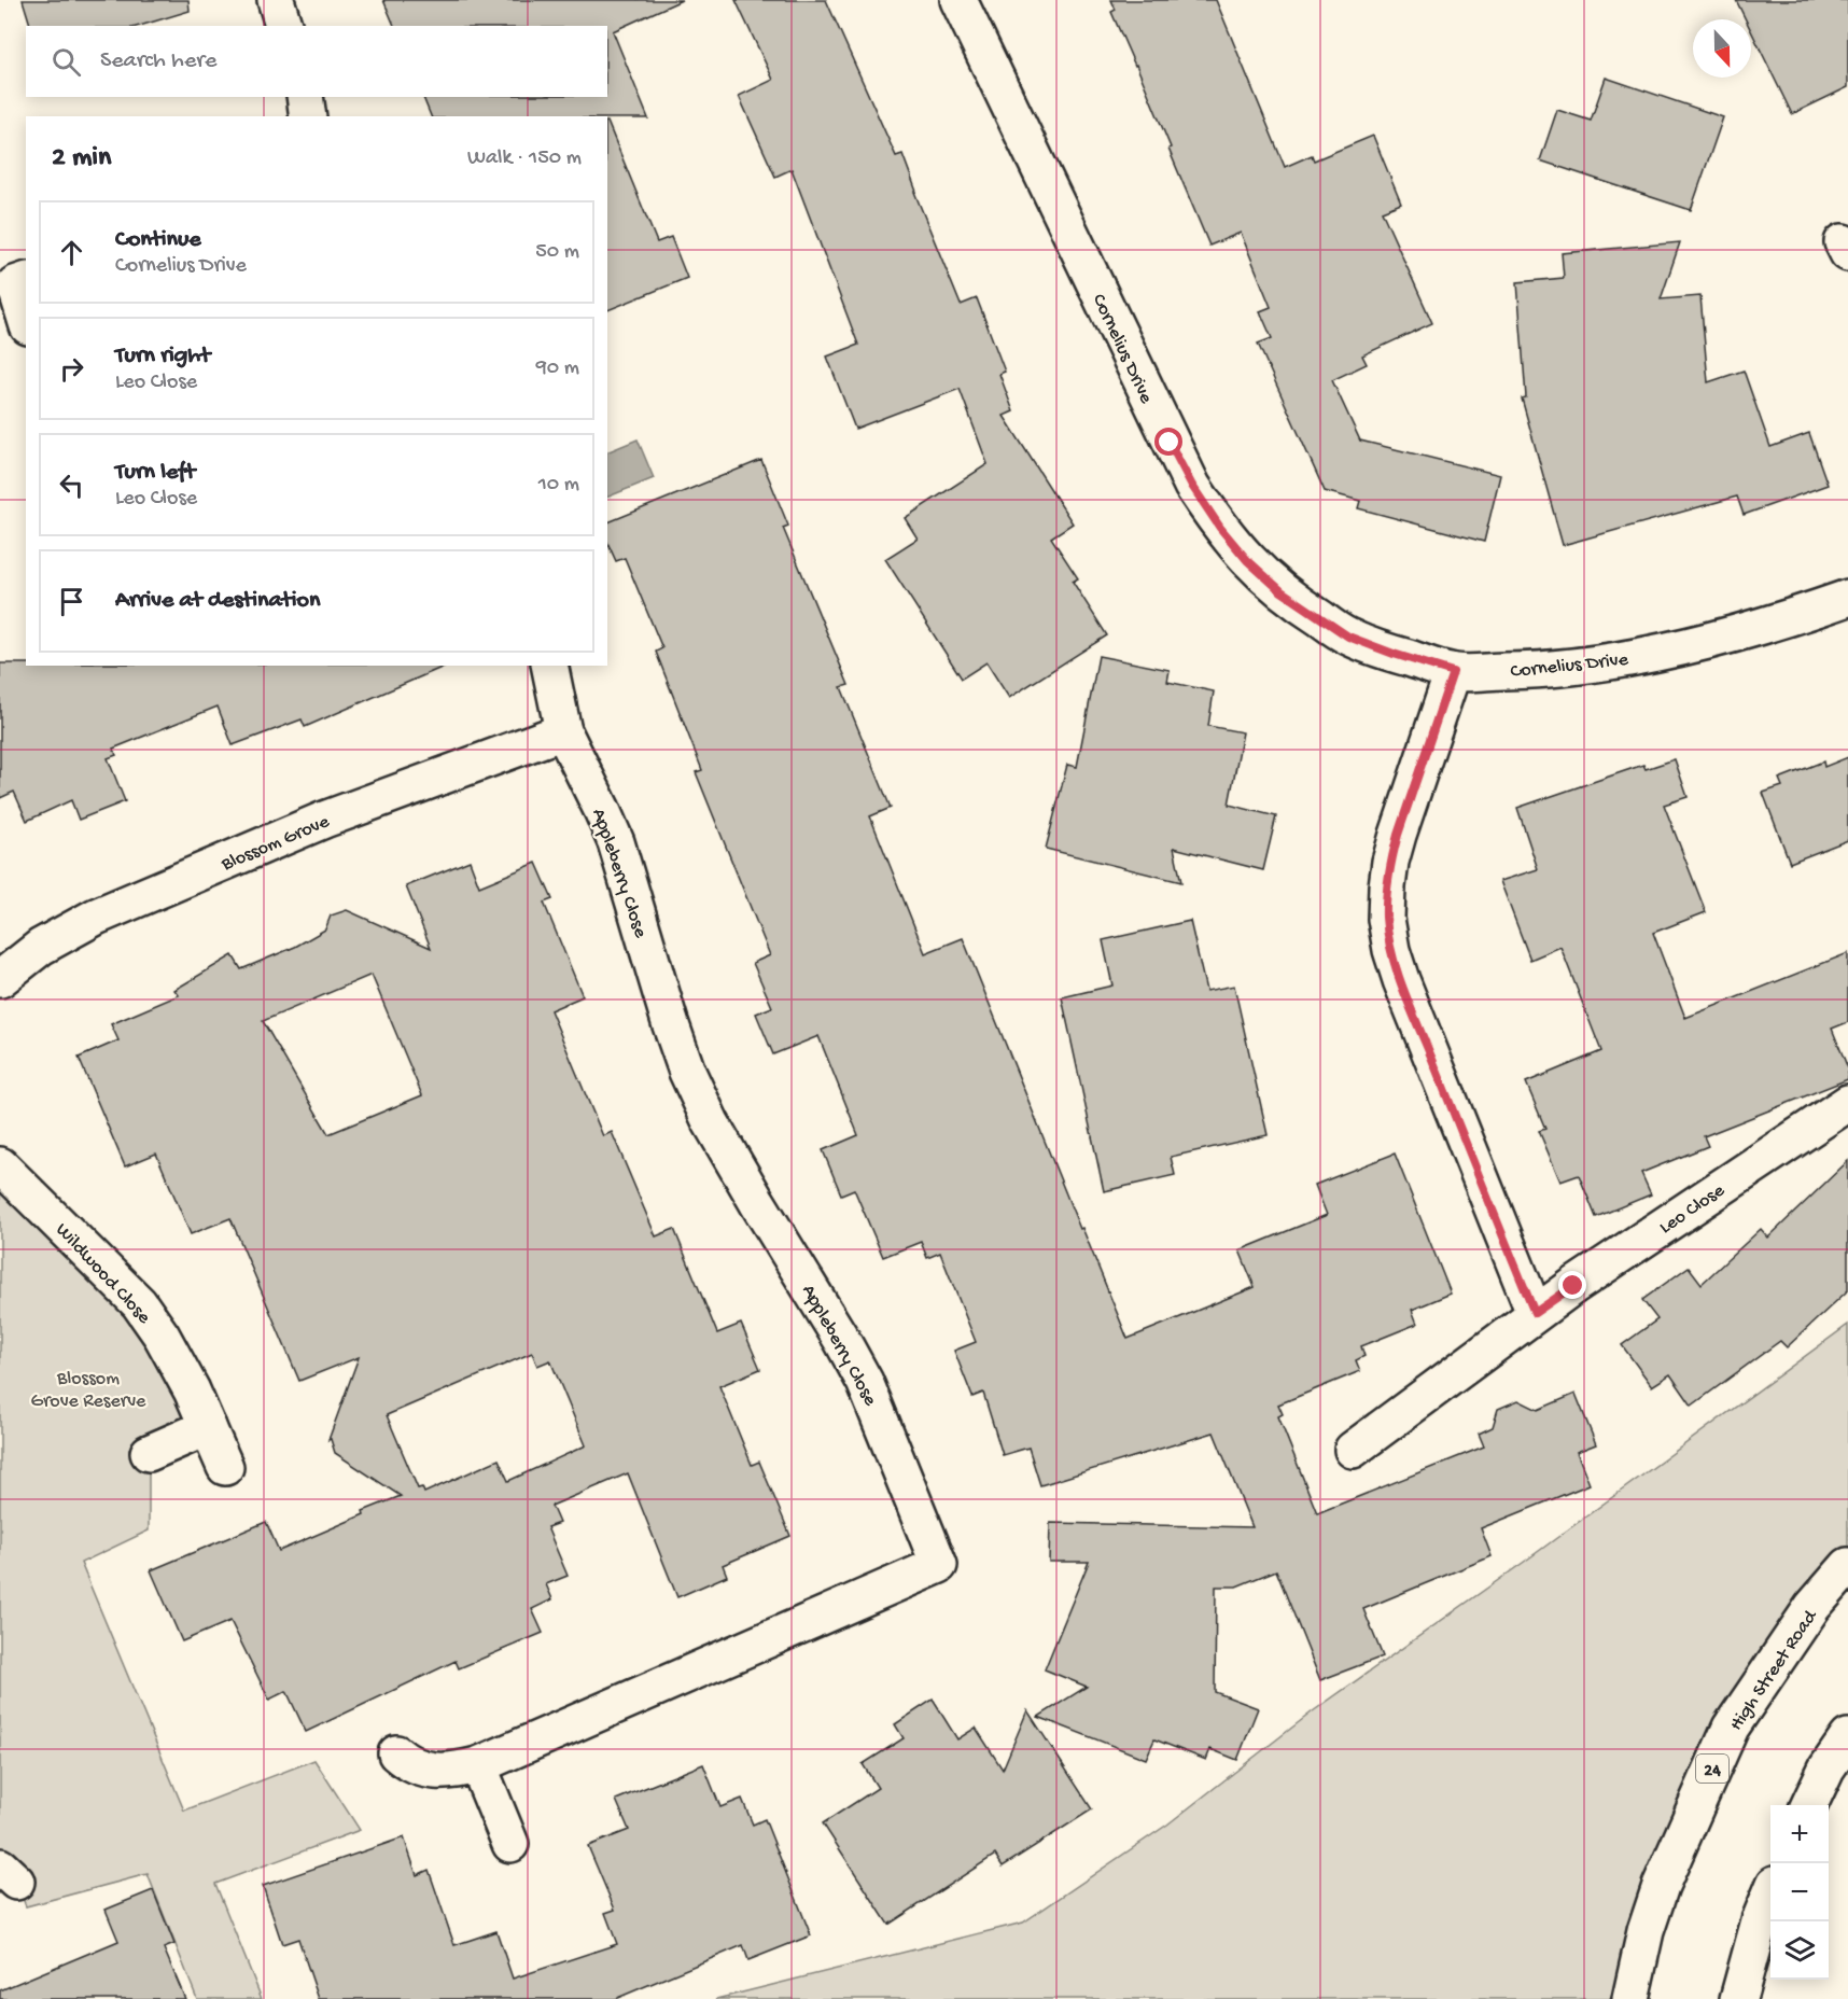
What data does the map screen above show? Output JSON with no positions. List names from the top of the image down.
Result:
{
  "streets": {
    "street": [
      "Cornelius Drive",
      "Blossom Grove",
      "Appleberry Close",
      "Leo Close",
      "Wildwood Close",
      "High Street Road",
      "24"
    ]
  },
  "crossings": [
    ["Blossom Grove", "Appleberry Close"]
  ],
  "parks": ["Blossom Grove Reserve"],
  "north": "bottom",
  "page": {
    "search": "Search here",
    "heading": ["2 min", "Walk · 150 m"],
    "list": [
      ["Continue", "Cornelius Drive", "50 m"],
      ["Turn right", "Leo Close", "90 m"],
      ["Turn left", "Leo Close", "10 m"],
      "Arrive at destination"
    ],
    "map_buttons": ["+", "−"]
  }
}
